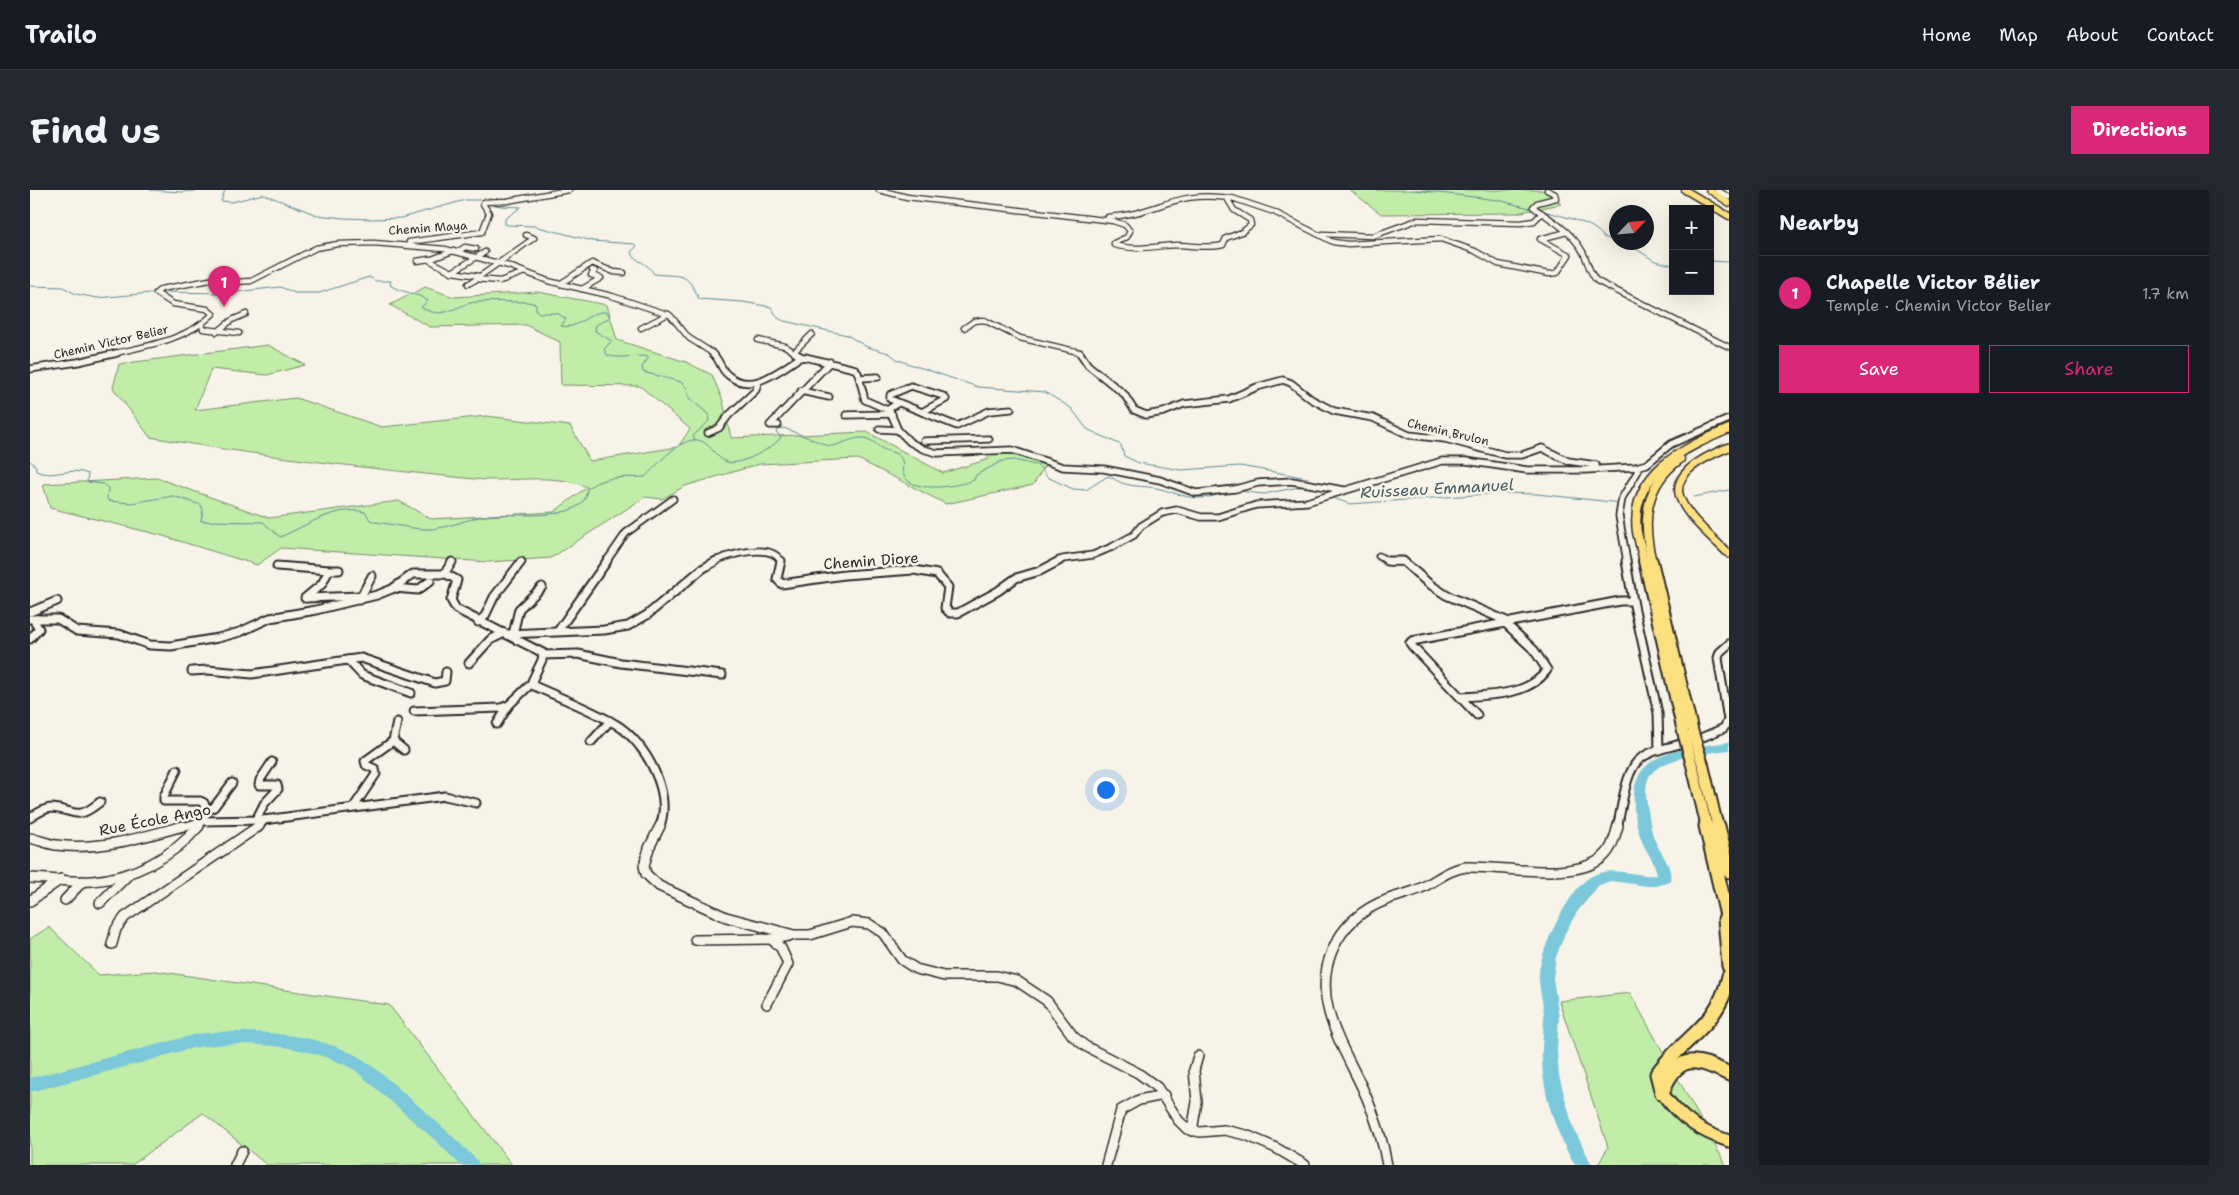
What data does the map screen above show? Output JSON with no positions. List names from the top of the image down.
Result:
{
  "streets": {
    "street": [
      "Chemin Maya",
      "Chemin Victor Belier",
      "Chemin Brulon",
      "Chemin Diore",
      "Rue École Ango"
    ]
  },
  "crossings": [
    ["Chemin Maya", "Chemin Victor Belier"],
    ["Chemin Brulon", "Chemin Diore"]
  ],
  "water": ["Ruisseau Emmanuel"],
  "north": "top right",
  "page": {
    "header": "Trailo",
    "nav": [
      "Home",
      "Map",
      "About",
      "Contact"
    ],
    "buttons": [
      "Directions",
      ["Save", "Share"]
    ],
    "title": "Find us",
    "heading": "Nearby",
    "map_buttons": ["+", "−"],
    "list": [
      {
        "mark": "1",
        "name": "Chapelle Victor Bélier",
        "note": "Temple · Chemin Victor Belier",
        "value": "1.7 km"
      }
    ],
    "pins": "1"
  }
}
